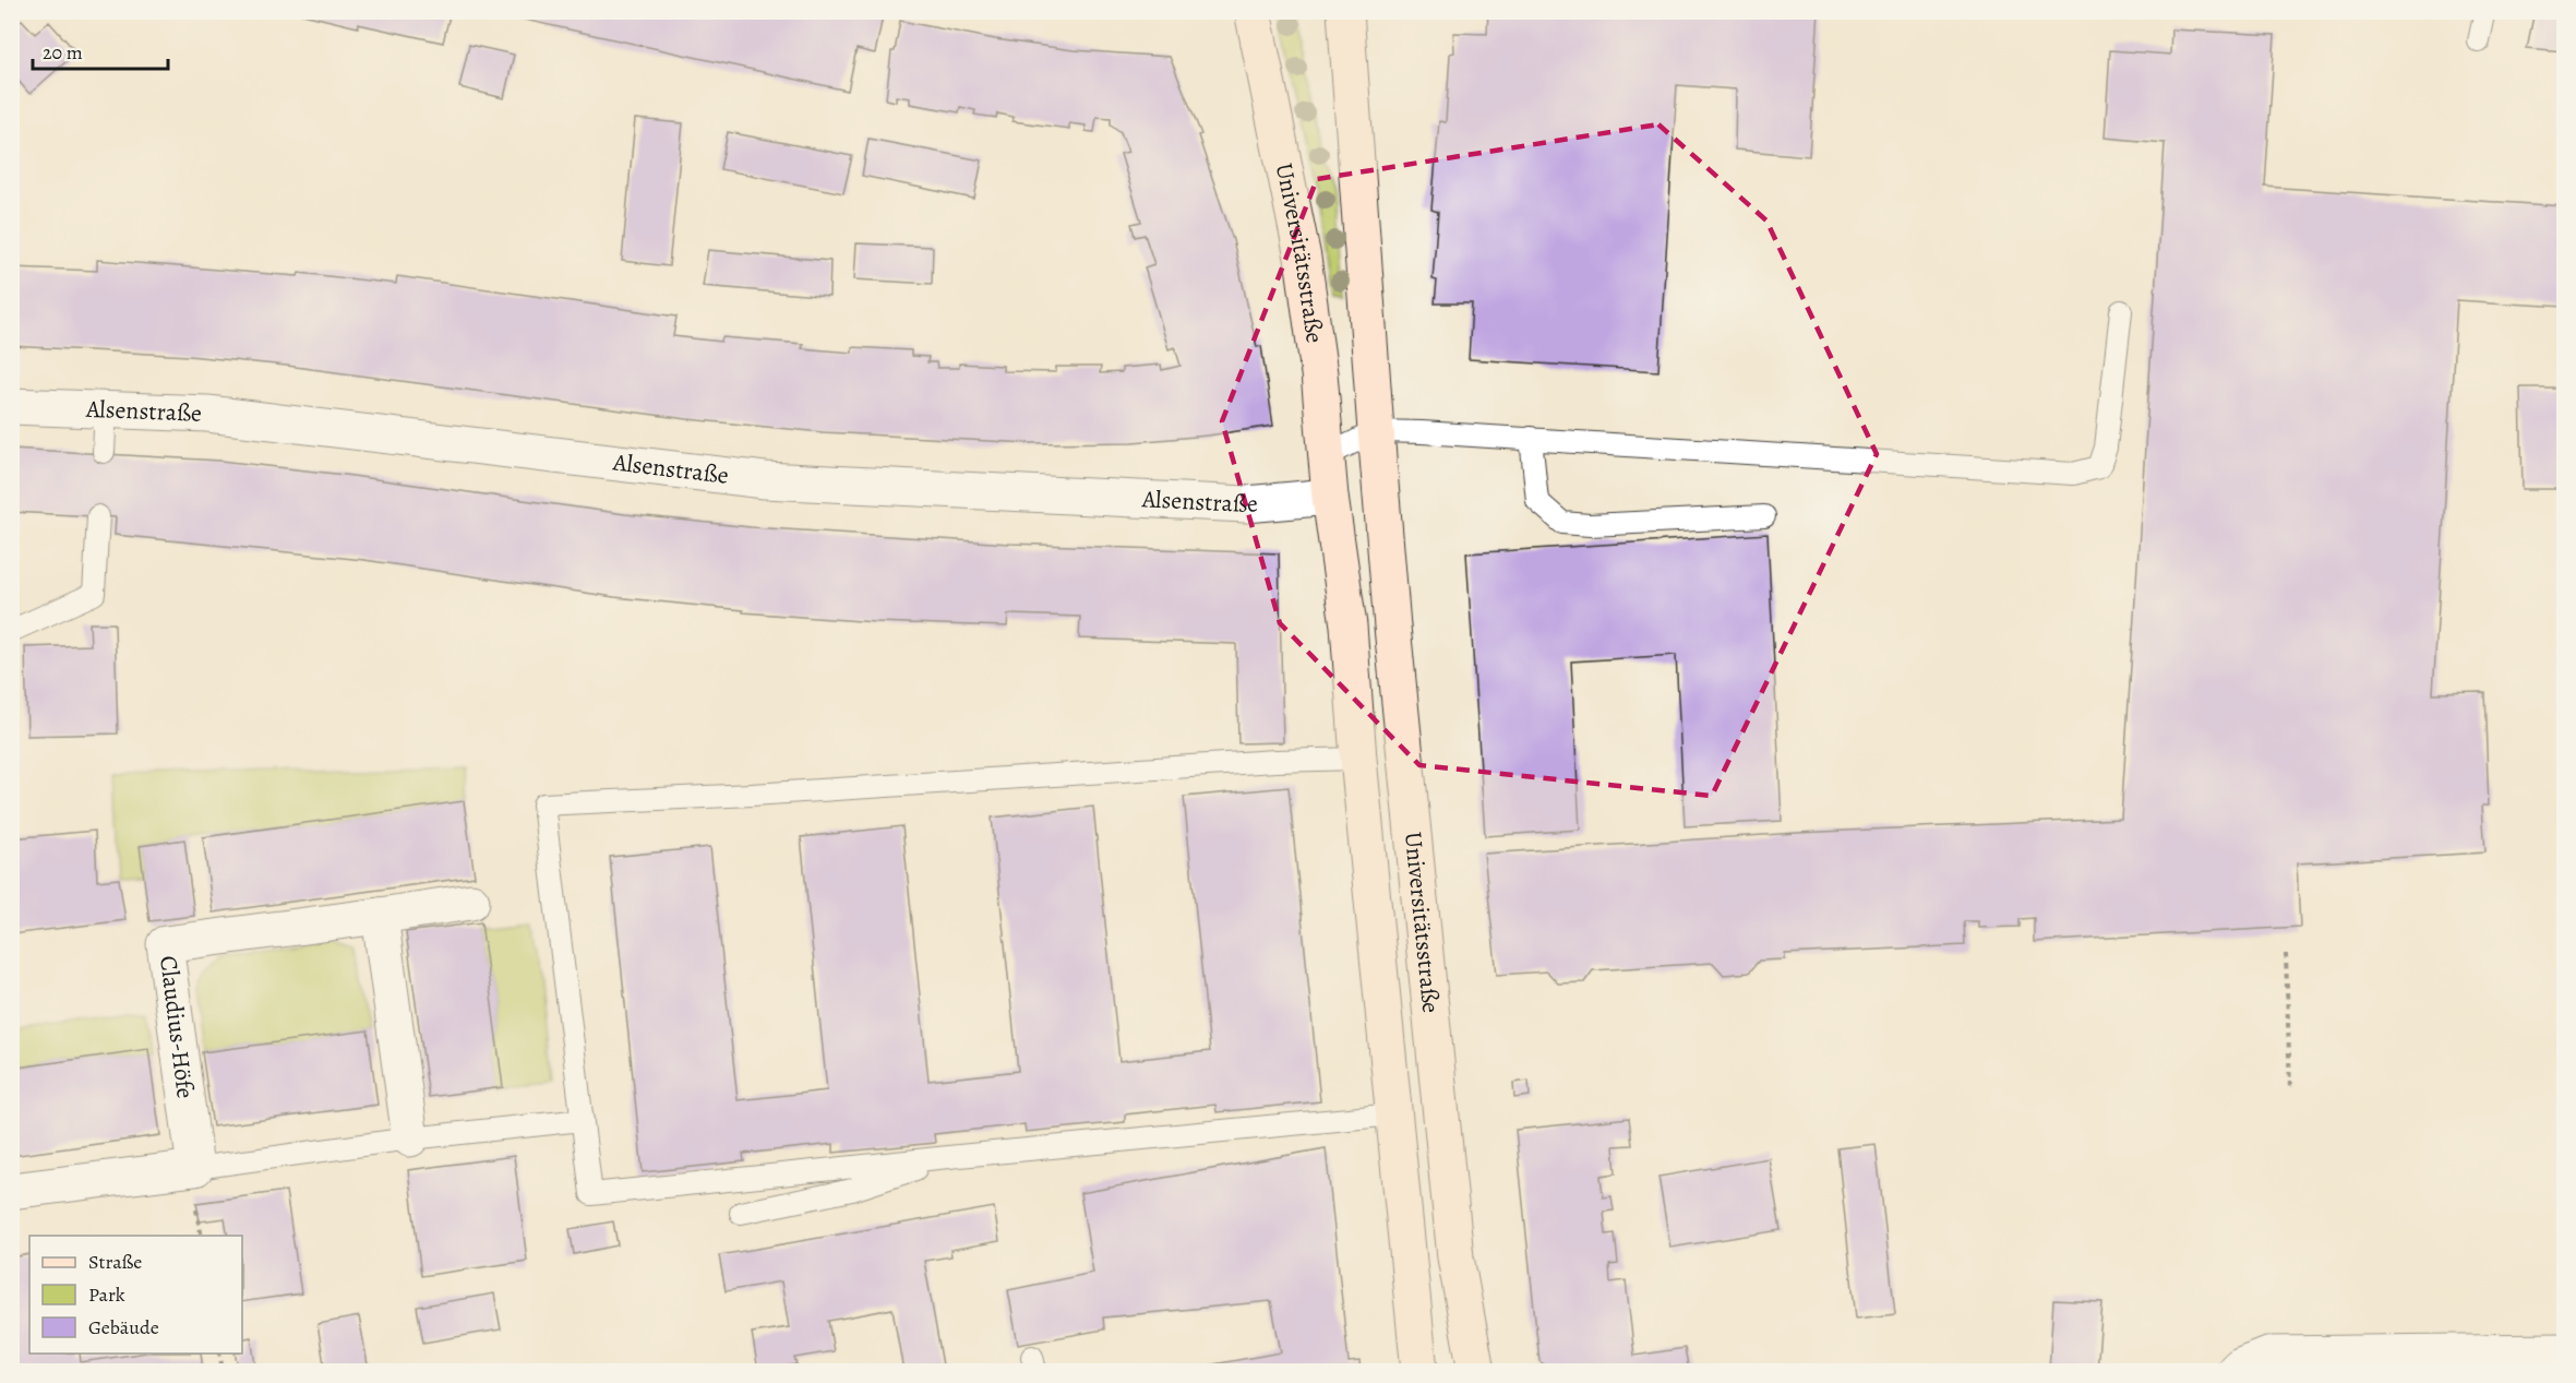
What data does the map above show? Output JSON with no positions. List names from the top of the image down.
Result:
{
  "streets": {
    "main road": ["Universitätsstraße"],
    "street": ["Alsenstraße", "Claudius-Höfe"]
  },
  "crossings": [
    ["Universitätsstraße", "Alsenstraße"]
  ],
  "legend": ["Straße", "Park", "Gebäude"],
  "scale_bar": "20 m"
}
